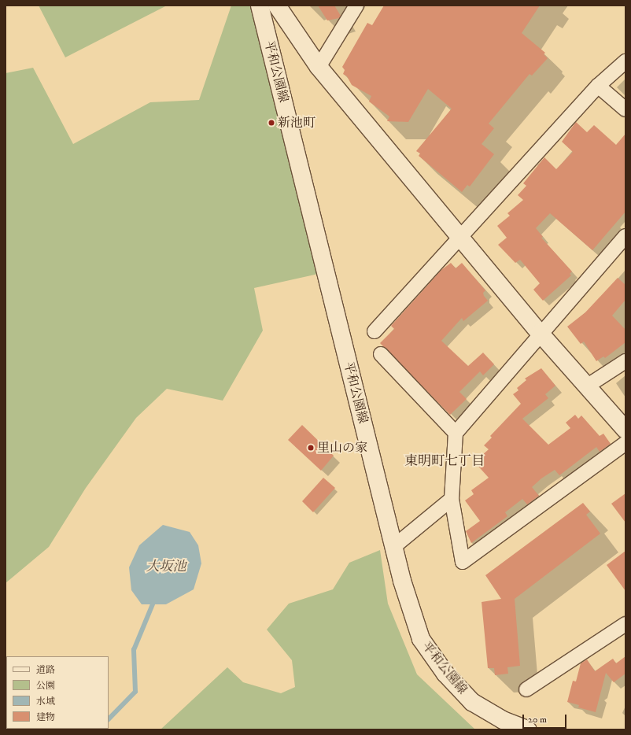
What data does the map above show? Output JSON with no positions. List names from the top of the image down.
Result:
{
  "streets": {
    "street": ["平和公園線"]
  },
  "districts": ["東明町七丁目"],
  "water": ["大坂池"],
  "places": ["新池町", "里山の家"],
  "legend": [
    "道路",
    "公園",
    "水域",
    "建物"
  ],
  "scale_bar": "20 m"
}
